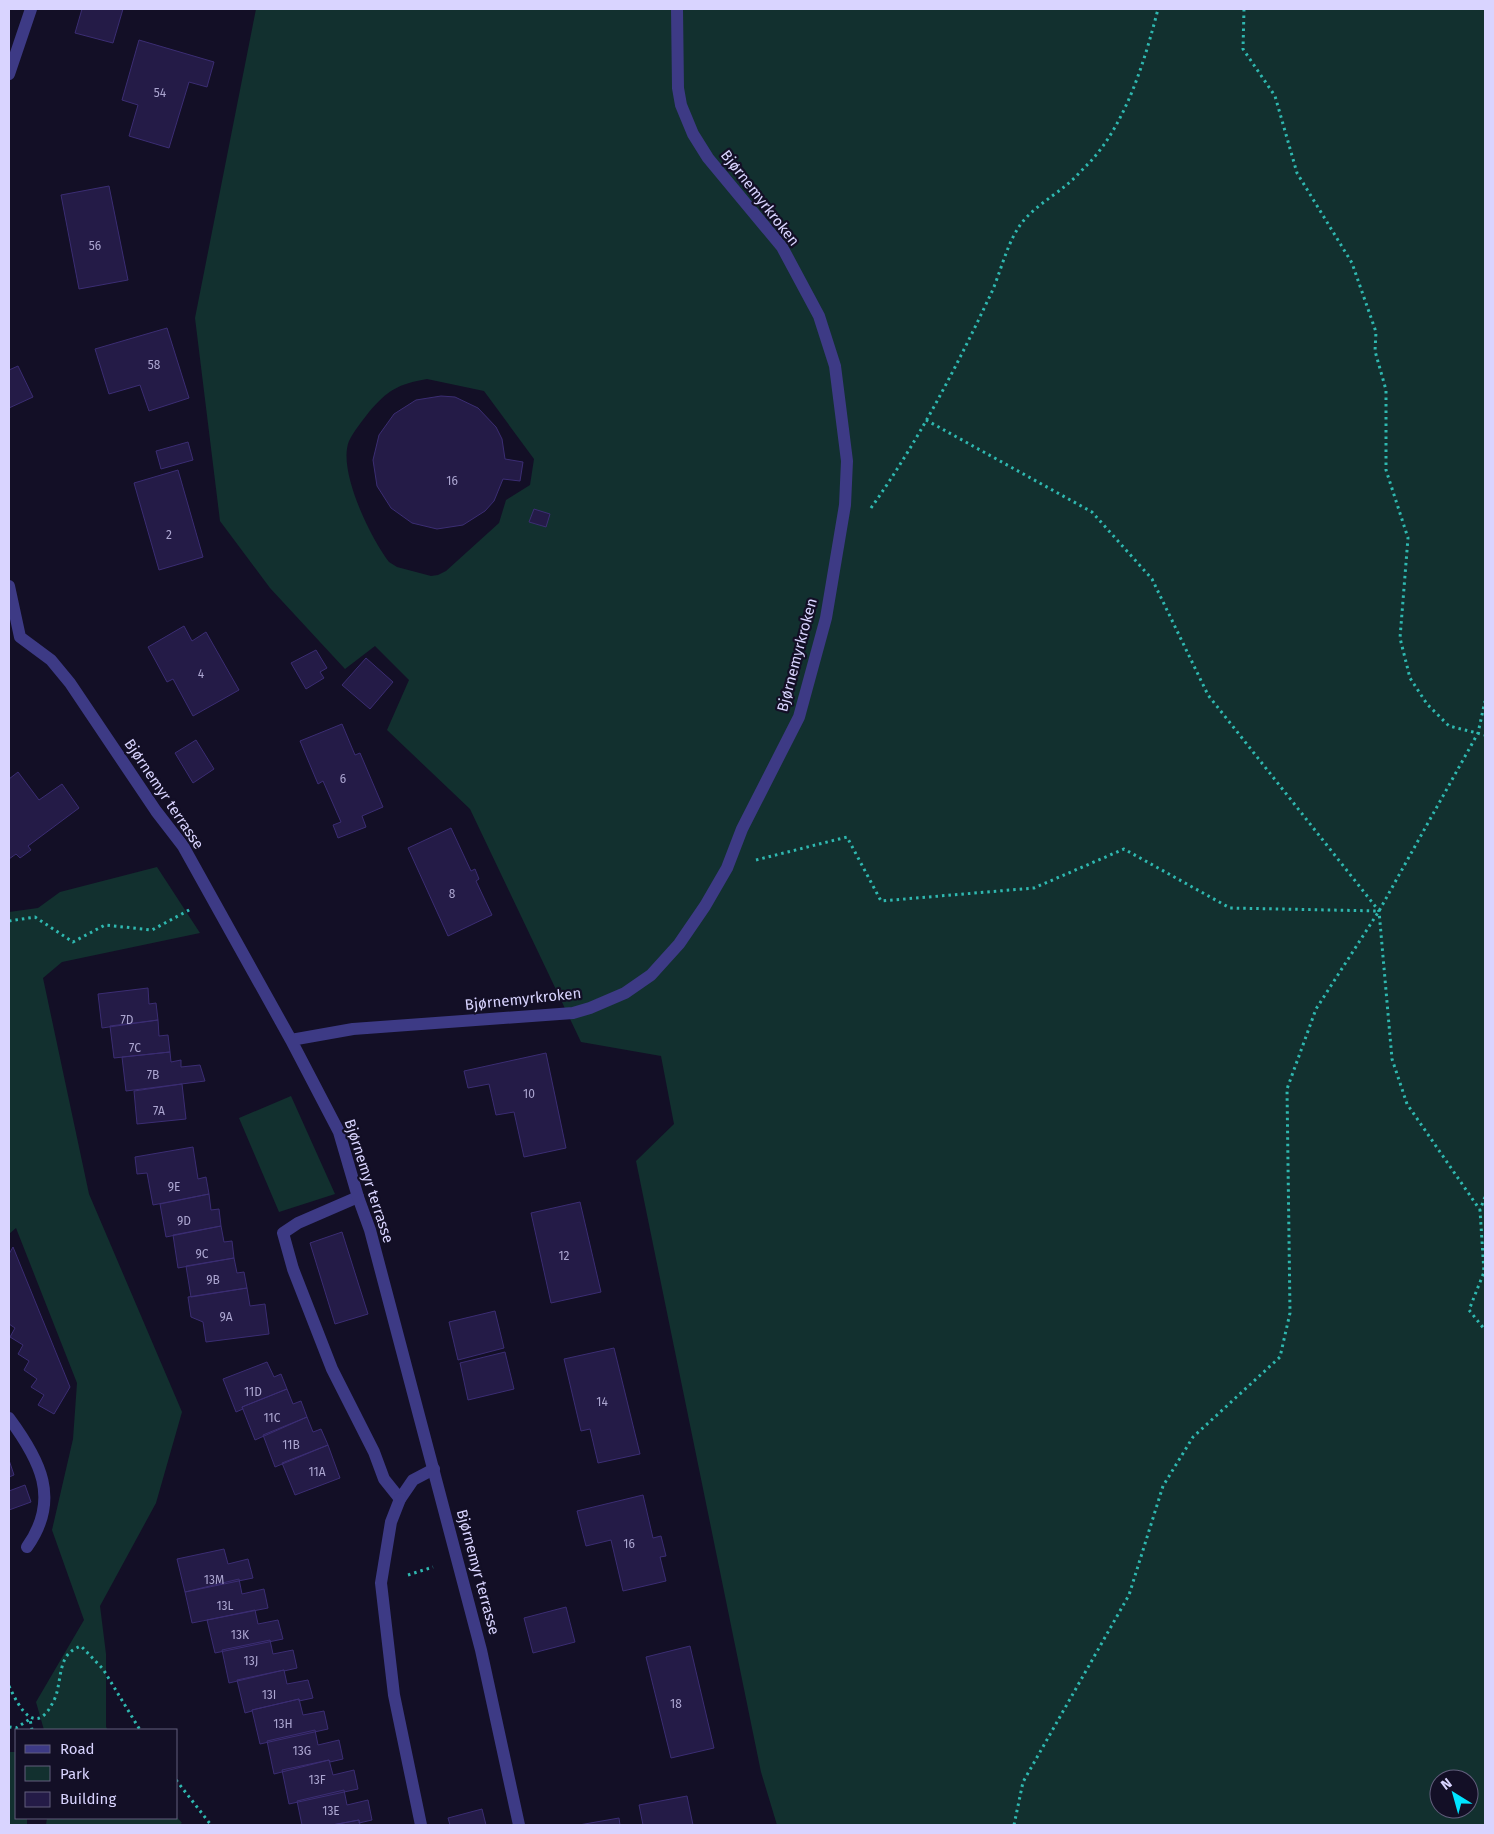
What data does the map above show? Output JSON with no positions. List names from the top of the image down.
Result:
{
  "streets": {
    "street": ["Bjørnemyrkroken", "Bjørnemyr terrasse"]
  },
  "crossings": [
    ["Bjørnemyrkroken", "Bjørnemyr terrasse"]
  ],
  "house_numbers": [
    "54",
    "56",
    "58",
    "16",
    "2",
    "4",
    "6",
    "8",
    "7D",
    "7C",
    "7B",
    "10",
    "7A",
    "9E",
    "9D",
    "9C",
    "12",
    "9B",
    "9A",
    "11D",
    "14",
    "11C",
    "11B",
    "11A",
    "16",
    "13M",
    "13L",
    "13K",
    "13J",
    "13I",
    "18",
    "13H",
    "13G",
    "13F",
    "13E"
  ],
  "legend": ["Road", "Park", "Building"],
  "north": "top left"
}
